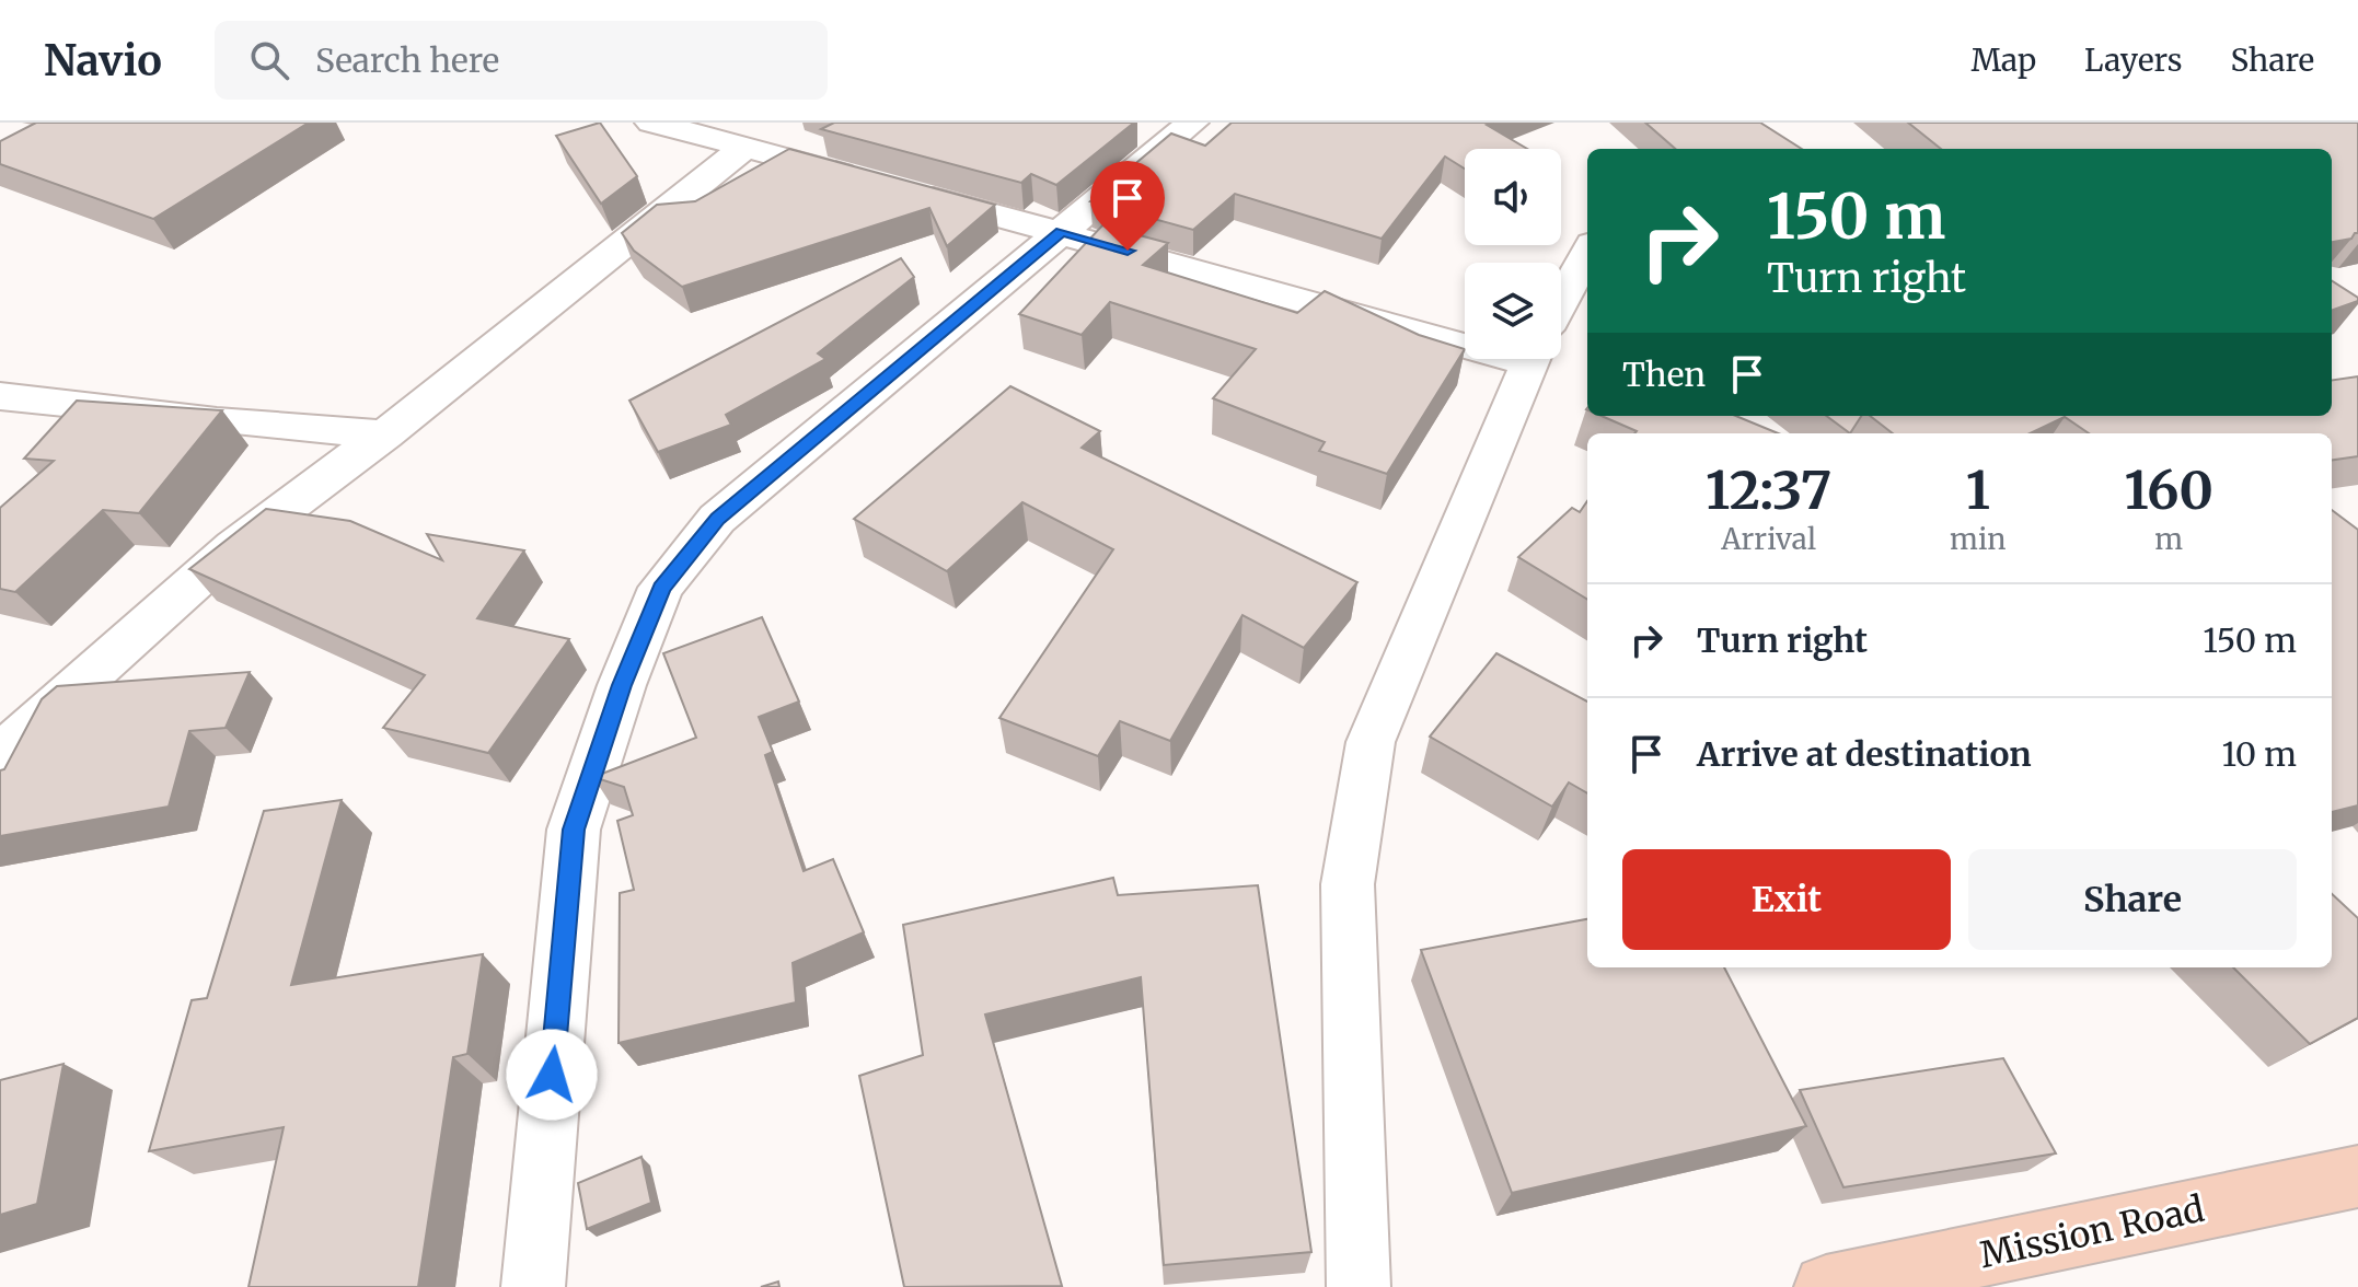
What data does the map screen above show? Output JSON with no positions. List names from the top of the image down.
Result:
{
  "streets": {
    "street": ["Mission Road"]
  },
  "page": {
    "header": "Navio",
    "search": "Search here",
    "nav": ["Map", "Layers", "Share"],
    "turn": ["150 m", "Turn right"],
    "then": "Then",
    "eta": [
      "12:37",
      "Arrival",
      "1",
      "min",
      "160",
      "m"
    ],
    "list": [
      {
        "name": "Turn right",
        "value": "150 m"
      },
      {
        "name": "Arrive at destination",
        "value": "10 m"
      }
    ],
    "buttons": ["Exit", "Share"]
  }
}
